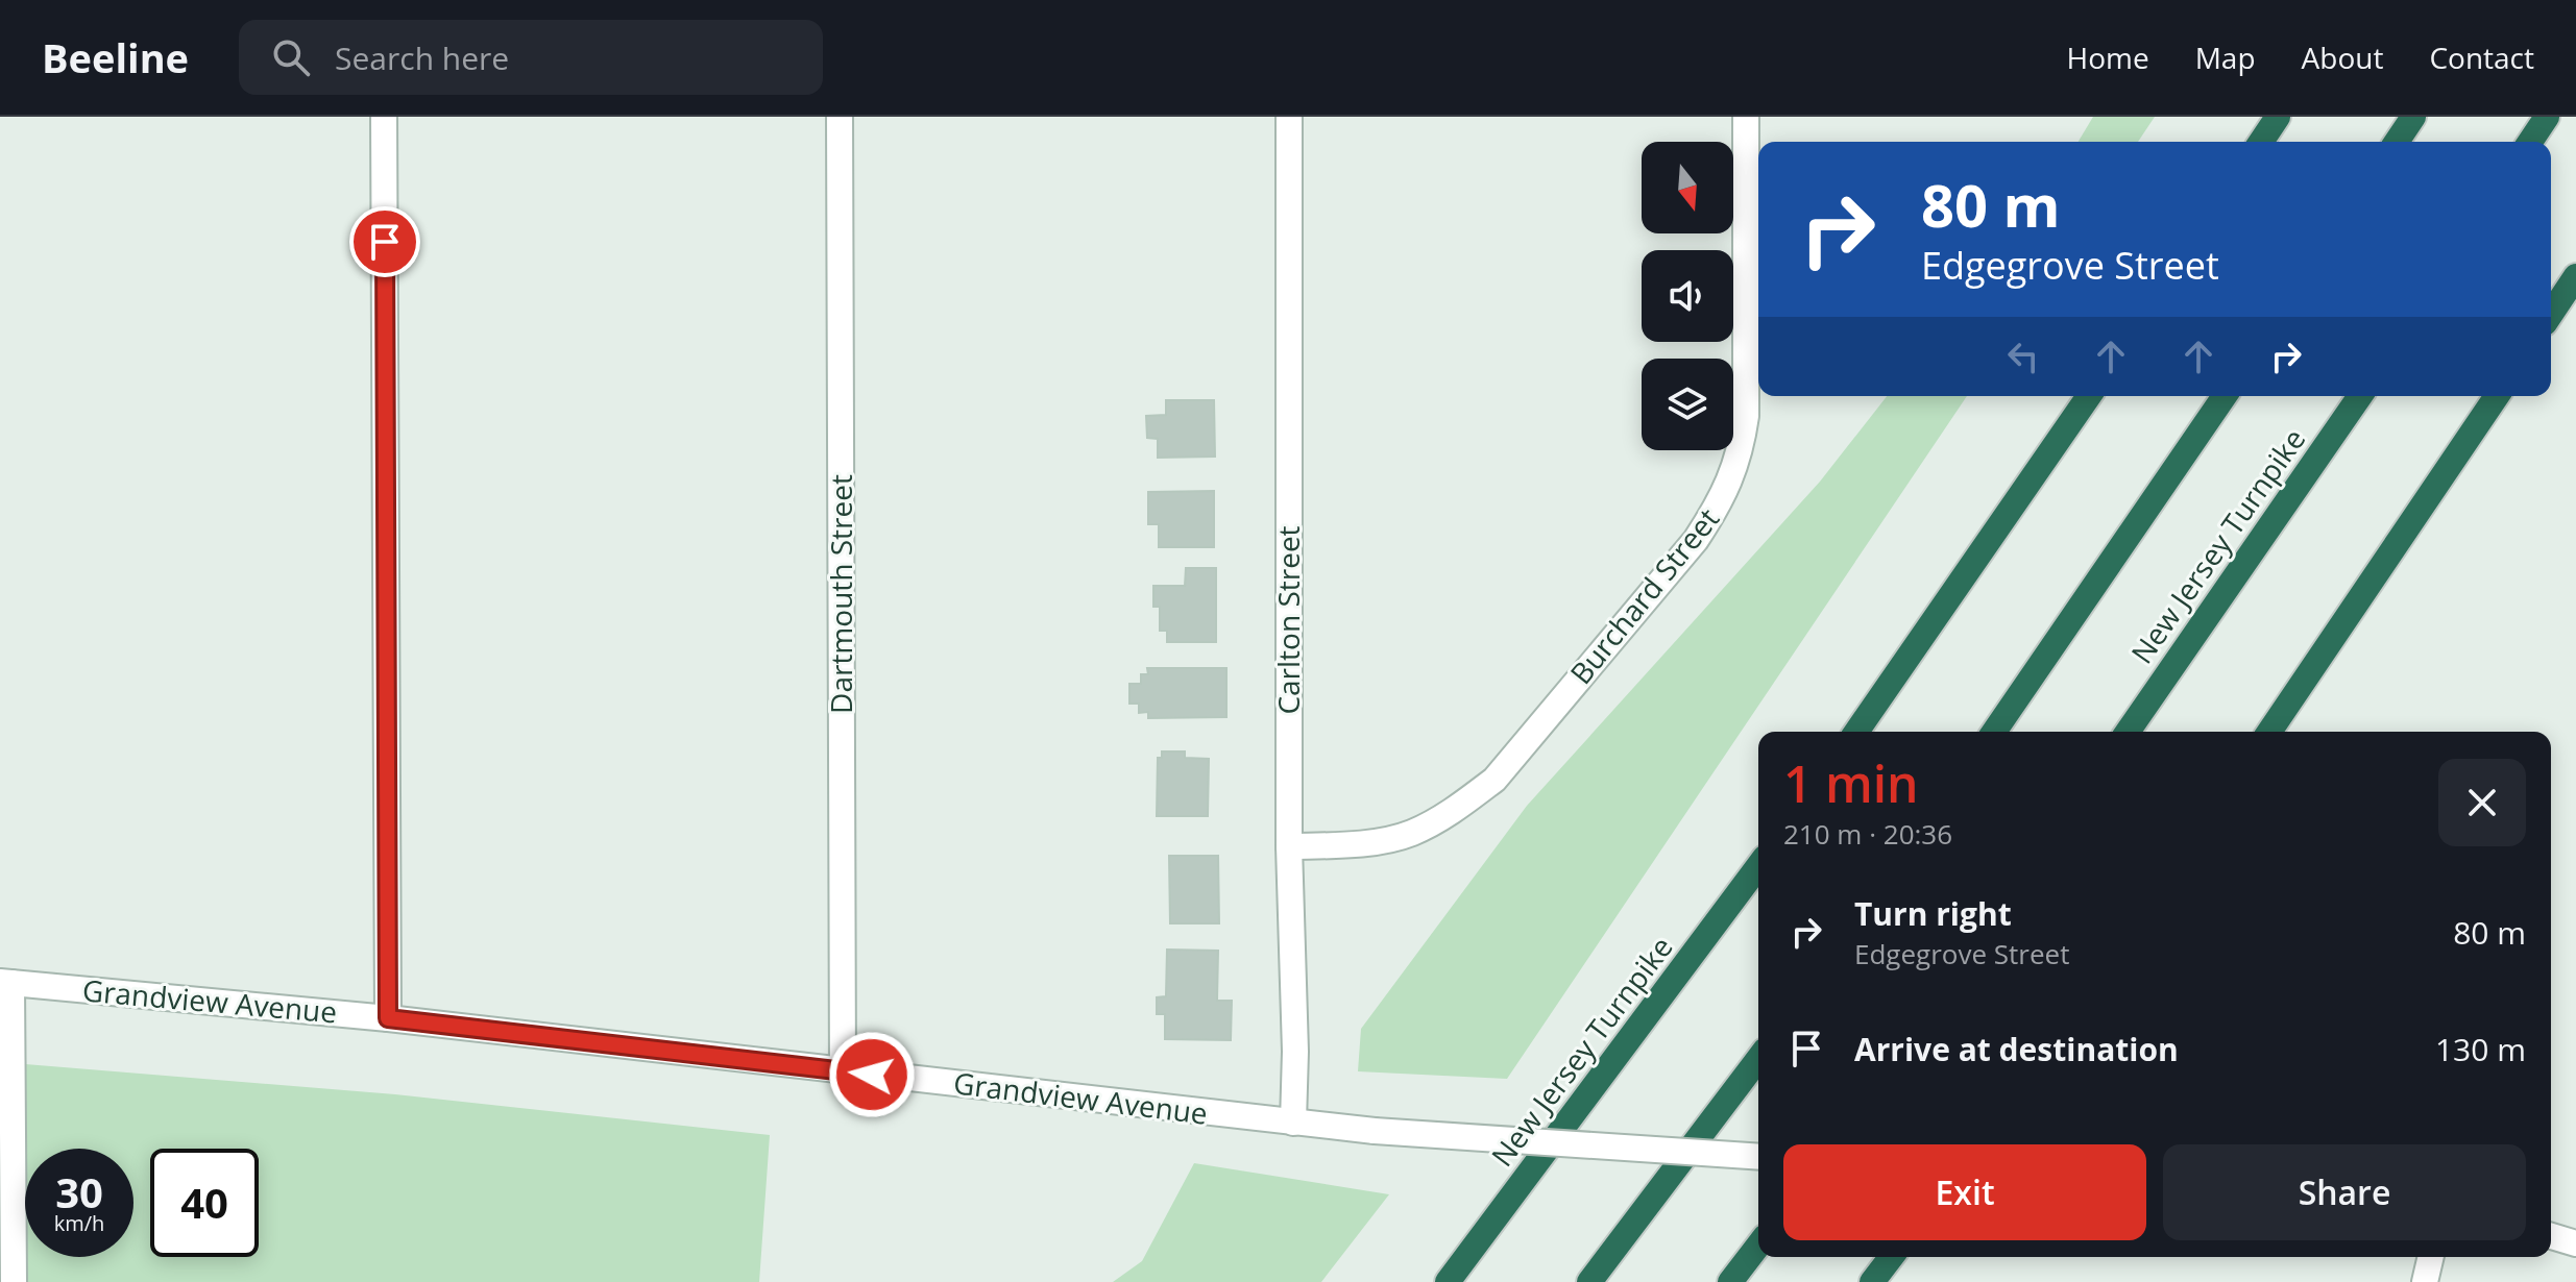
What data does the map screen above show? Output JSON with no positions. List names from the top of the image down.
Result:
{
  "streets": {
    "highway": ["New Jersey Turnpike"],
    "street": [
      "Dartmouth Street",
      "Burchard Street",
      "Carlton Street",
      "Grandview Avenue"
    ]
  },
  "crossings": [
    ["Dartmouth Street", "Grandview Avenue"],
    ["Burchard Street", "Carlton Street"],
    ["Carlton Street", "Grandview Avenue"]
  ],
  "north": "bottom",
  "page": {
    "header": "Beeline",
    "search": "Search here",
    "nav": [
      "Home",
      "Map",
      "About",
      "Contact"
    ],
    "turn": ["80 m", "Edgegrove Street"],
    "heading": ["1 min", "210 m · 20:36"],
    "list": [
      {
        "name": "Turn right",
        "note": "Edgegrove Street",
        "value": "80 m"
      },
      {
        "name": "Arrive at destination",
        "value": "130 m"
      }
    ],
    "buttons": ["Exit", "Share"],
    "speed": "30 km/h",
    "limit": "40"
  }
}
